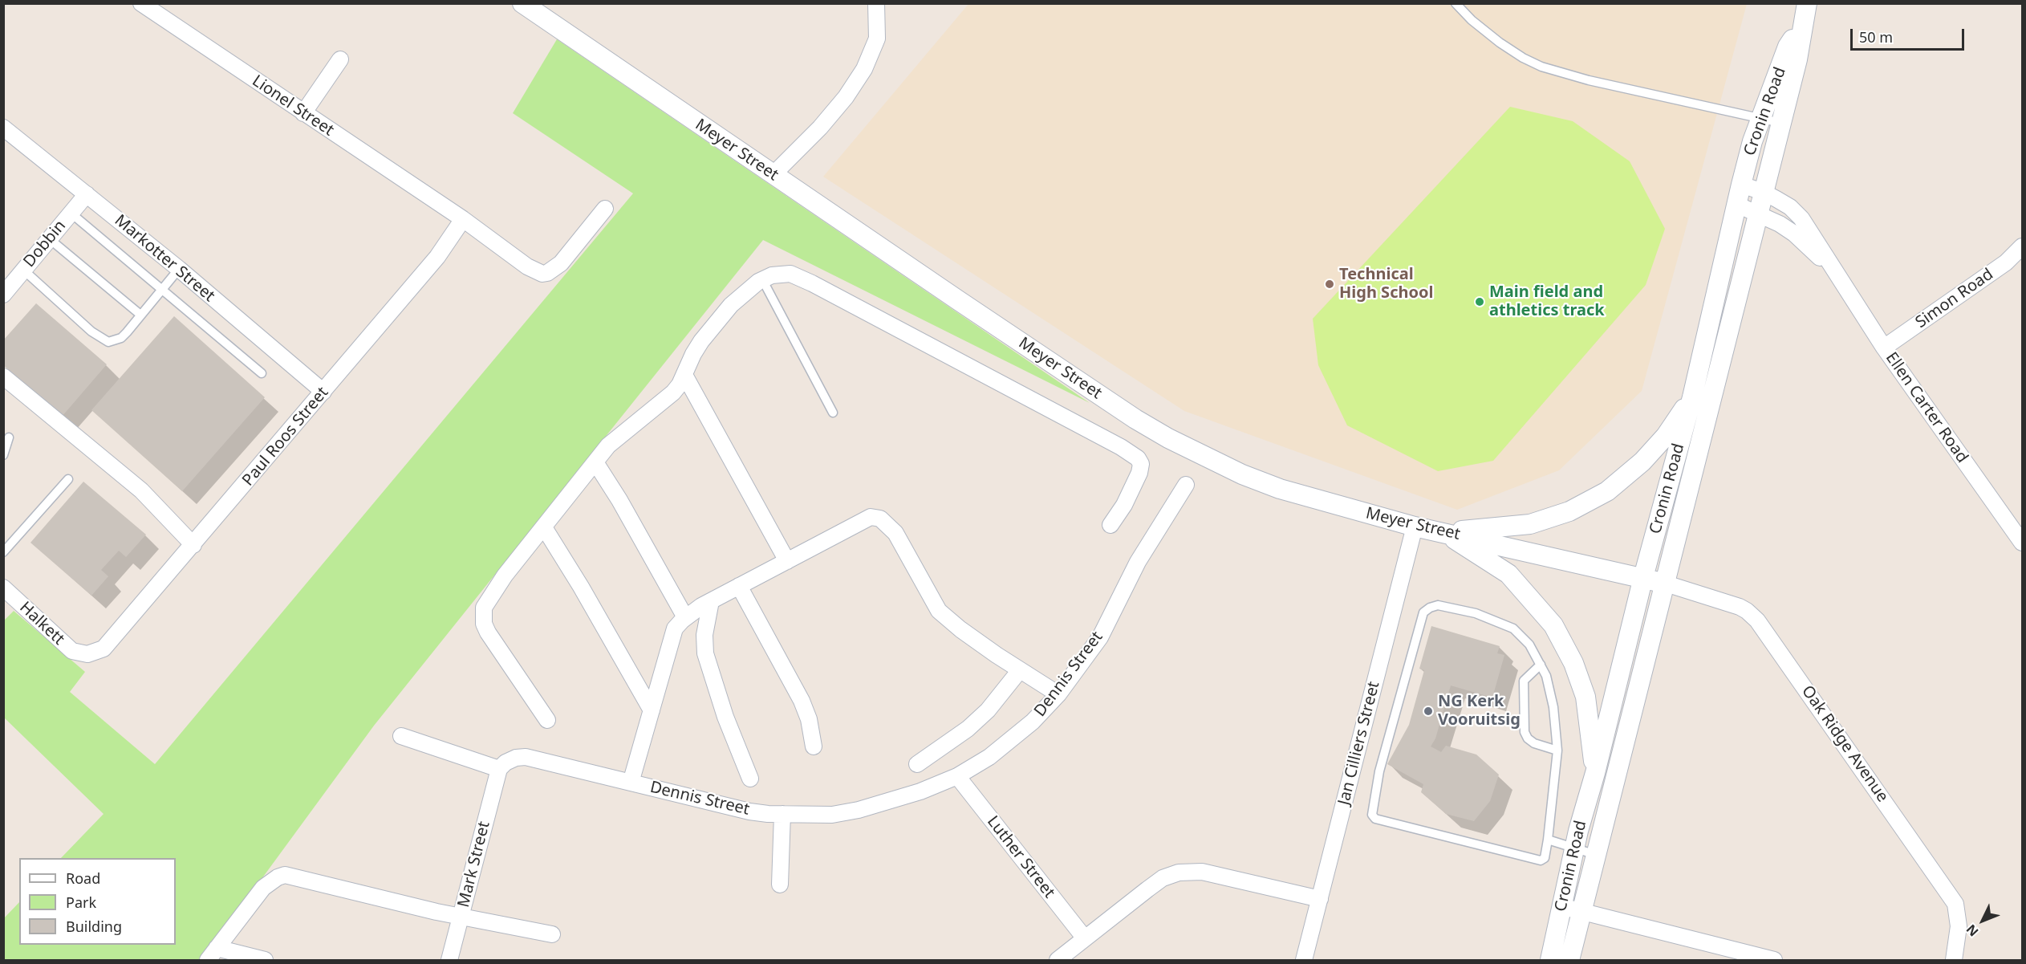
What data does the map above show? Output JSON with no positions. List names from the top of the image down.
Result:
{
  "streets": {
    "street": [
      "Lionel Street",
      "Cronin Road",
      "Meyer Street",
      "Dobbin",
      "Markotter Street",
      "Simon Road",
      "Ellen Carter Road",
      "Paul Roos Street",
      "Halkett",
      "Dennis Street",
      "Jan Cilliers Street",
      "Oak Ridge Avenue",
      "Luther Street",
      "Mark Street"
    ]
  },
  "crossings": [
    ["Lionel Street", "Paul Roos Street"],
    ["Cronin Road", "Meyer Street"],
    ["Cronin Road", "Ellen Carter Road"],
    ["Cronin Road", "Oak Ridge Avenue"],
    ["Meyer Street", "Jan Cilliers Street"],
    ["Meyer Street", "Oak Ridge Avenue"],
    ["Dobbin", "Markotter Street"],
    ["Markotter Street", "Paul Roos Street"],
    ["Simon Road", "Ellen Carter Road"],
    ["Paul Roos Street", "Halkett"],
    ["Dennis Street", "Luther Street"],
    ["Dennis Street", "Mark Street"]
  ],
  "places": ["Technical High School", "Main field and athletics track", "NG Kerk Vooruitsig"],
  "legend": ["Road", "Park", "Building"],
  "scale_bar": "50 m",
  "north": "bottom left"
}
